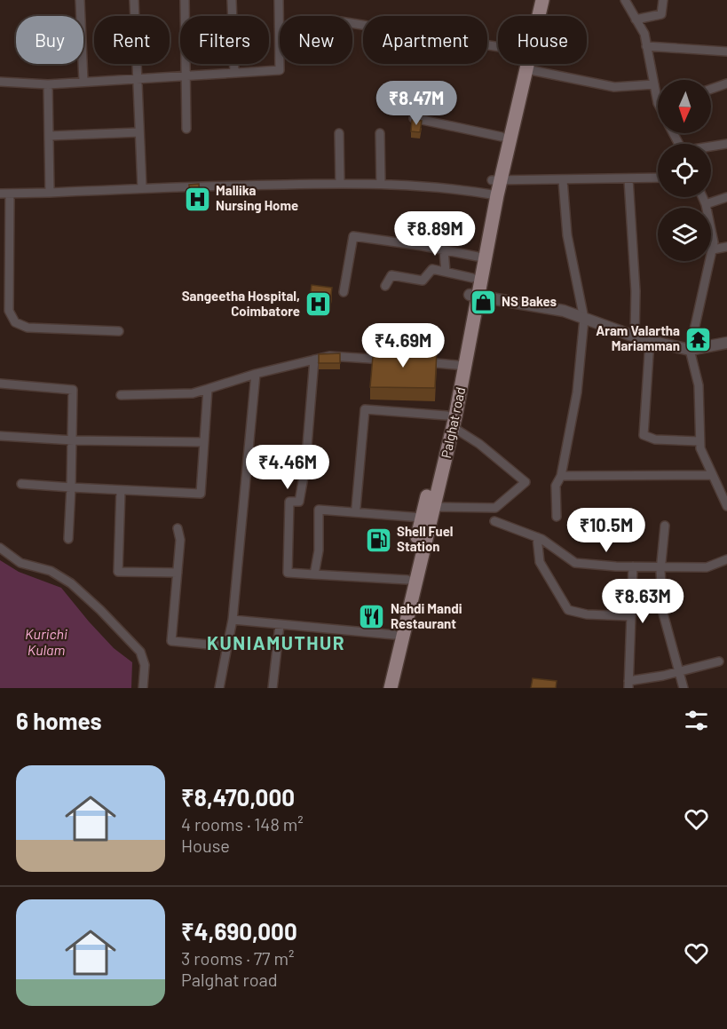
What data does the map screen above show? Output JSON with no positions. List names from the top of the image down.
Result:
{
  "streets": {
    "main road": ["Palghat road"]
  },
  "districts": ["KUNIAMUTHUR"],
  "water": ["Kurichi Kulam"],
  "places": {
    "hospital": ["Mallika Nursing Home", "Sangeetha Hospital, Coimbatore"],
    "shop": ["NS Bakes"],
    "temple": ["Aram Valartha Mariamman"],
    "fuel station": ["Shell Fuel Station"],
    "restaurant": ["Nahdi Mandi Restaurant"]
  },
  "north": "bottom",
  "page": {
    "chip": [
      "Buy",
      "Rent",
      "Filters",
      "New",
      "Apartment",
      "House"
    ],
    "price": [
      "₹8.47M",
      "₹8.89M",
      "₹4.69M",
      "₹4.46M",
      "₹10.5M",
      "₹8.63M"
    ],
    "heading": "6 homes",
    "list": [
      {
        "name": "₹8,470,000",
        "note": "4 rooms · 148 m² · House"
      },
      {
        "name": "₹4,690,000",
        "note": "3 rooms · 77 m² · Palghat road"
      }
    ]
  }
}
